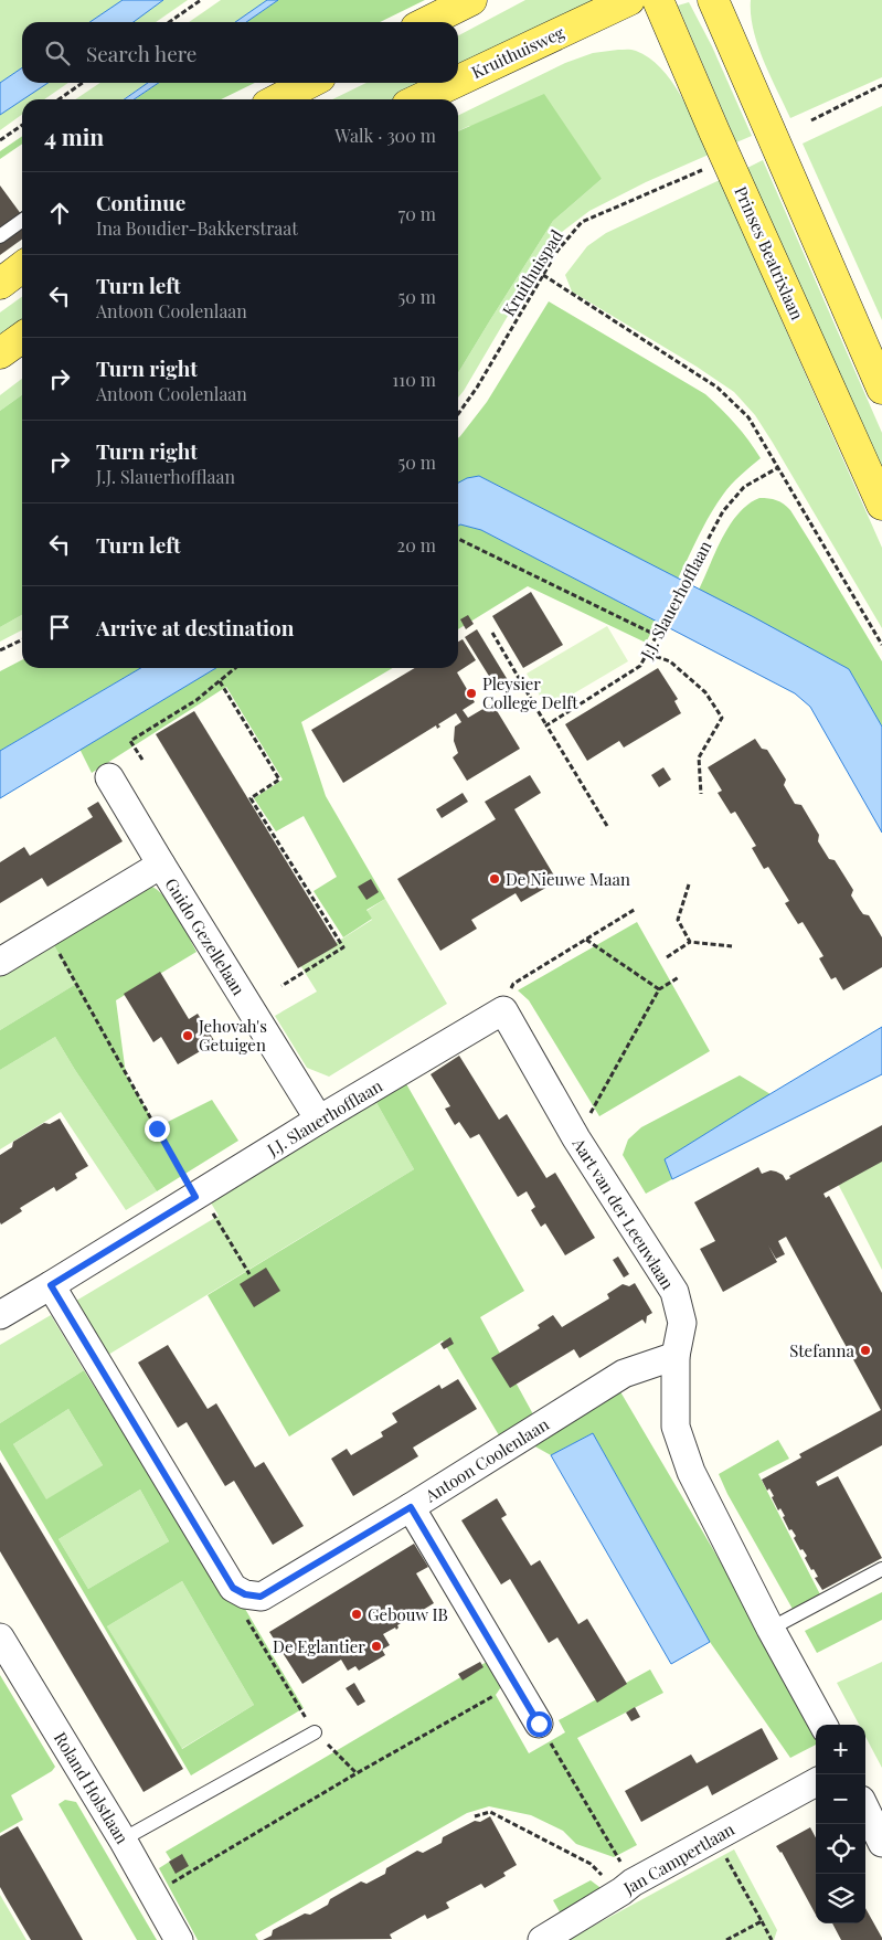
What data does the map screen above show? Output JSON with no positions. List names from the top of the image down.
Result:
{
  "streets": {
    "main road": ["Kruithuisweg", "Prinses Beatrixlaan"],
    "street": [
      "J.J. Slauerhofflaan",
      "Guido Gezellelaan",
      "Aart van der Leeuwlaan",
      "Antoon Coolenlaan",
      "Roland Holstlaan",
      "Jan Campertlaan"
    ],
    "path": ["Kruithuispad"]
  },
  "crossings": [
    ["J.J. Slauerhofflaan", "Guido Gezellelaan"],
    ["J.J. Slauerhofflaan", "Aart van der Leeuwlaan"],
    ["Aart van der Leeuwlaan", "Antoon Coolenlaan"]
  ],
  "places": [
    "Pleysier College Delft",
    "De Nieuwe Maan",
    "Jehovah's Getuigen",
    "Stefanna",
    "Gebouw IB",
    "De Eglantier"
  ],
  "page": {
    "search": "Search here",
    "heading": ["4 min", "Walk · 300 m"],
    "list": [
      ["Continue", "Ina Boudier-Bakkerstraat", "70 m"],
      ["Turn left", "Antoon Coolenlaan", "50 m"],
      ["Turn right", "Antoon Coolenlaan", "110 m"],
      ["Turn right", "J.J. Slauerhofflaan", "50 m"],
      ["Turn left", "20 m"],
      "Arrive at destination"
    ],
    "map_buttons": ["+", "−"]
  }
}
